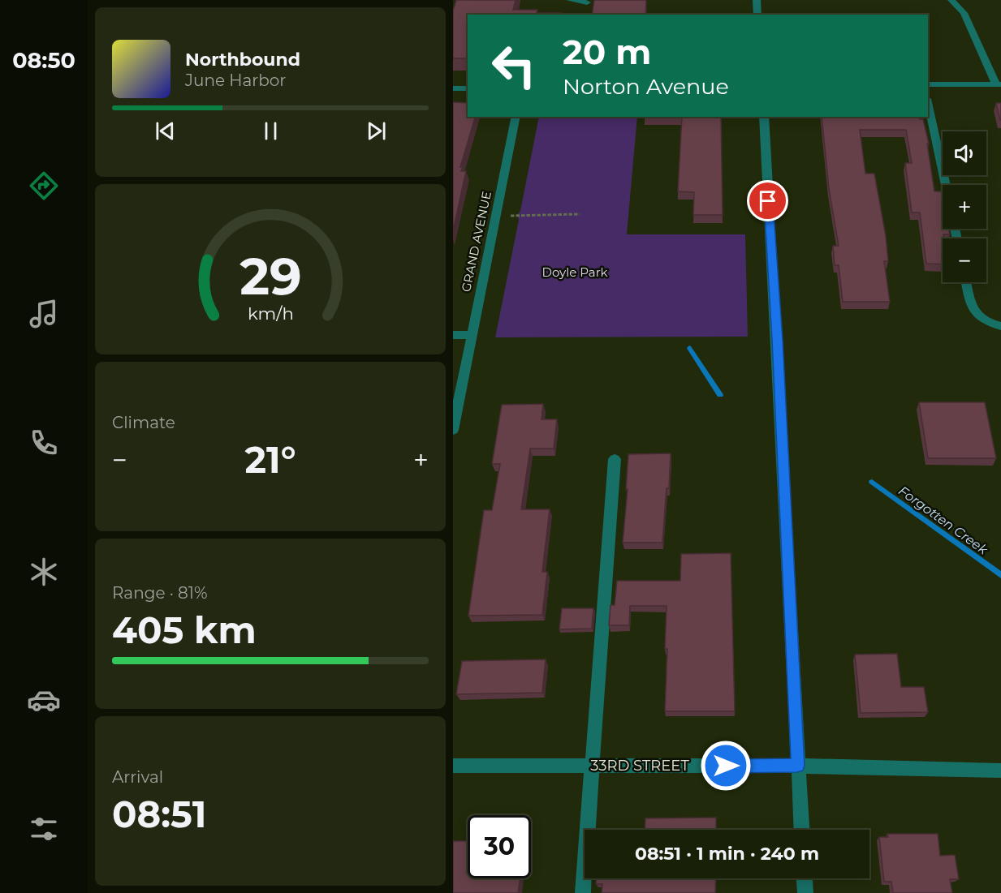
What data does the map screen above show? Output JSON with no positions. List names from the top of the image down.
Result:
{
  "streets": {
    "street": ["GRAND AVENUE", "33RD STREET"]
  },
  "water": ["Forgotten Creek"],
  "parks": ["Doyle Park"],
  "page": {
    "tabs": "08:50",
    "turn": ["20 m", "Norton Avenue"],
    "song": ["Northbound", "June Harbor"],
    "map_buttons": ["+", "−"],
    "tile": [
      "Climate",
      ["Range · 81%", "405 km"],
      ["Arrival", "08:51"]
    ],
    "heat": ["−", "21°", "+"],
    "limit": "30",
    "trip": "08:51 · 1 min · 240 m",
    "gauge": ["29", "km/h"]
  }
}
